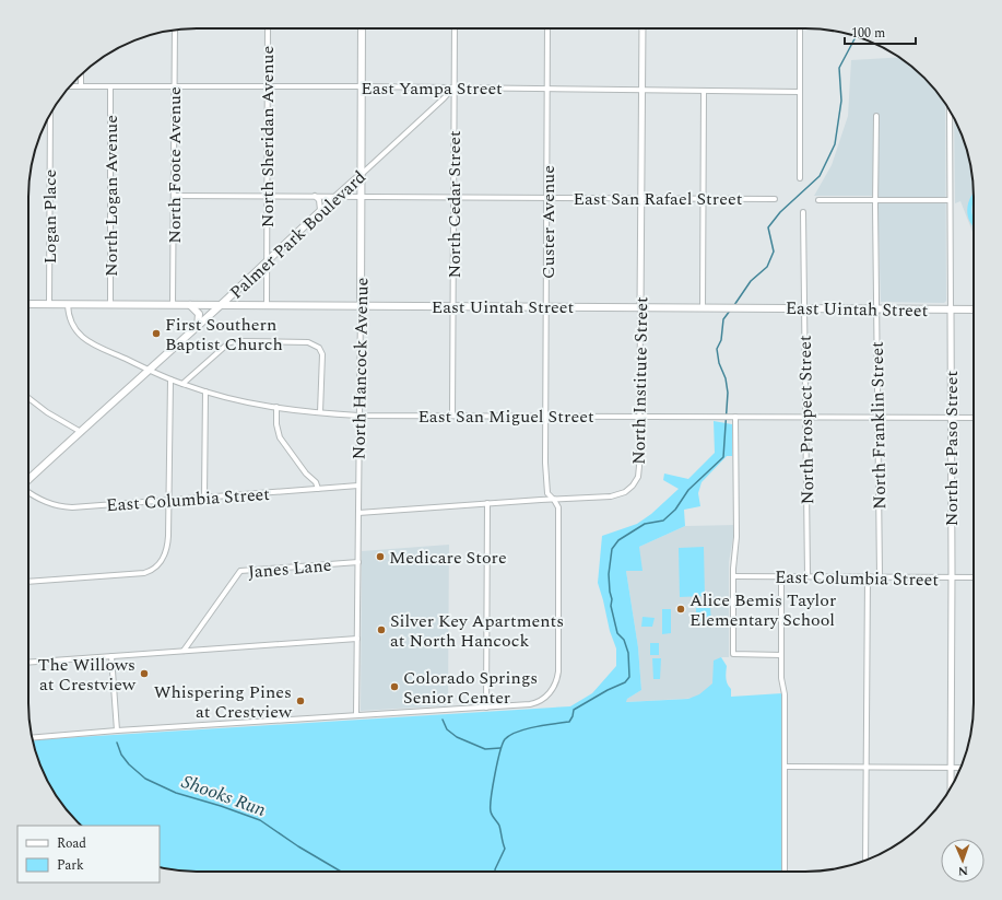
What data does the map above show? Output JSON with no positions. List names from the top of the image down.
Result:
{
  "streets": {
    "main road": ["Palmer Park Boulevard", "East Uintah Street", "North Hancock Avenue"],
    "street": [
      "East Yampa Street",
      "North Sheridan Avenue",
      "North Foote Avenue",
      "North Logan Avenue",
      "East San Rafael Street",
      "North Cedar Street",
      "Logan Place",
      "Custer Avenue",
      "North Institute Street",
      "East San Miguel Street",
      "North Prospect Street",
      "North Franklin Street",
      "North el Paso Street",
      "East Columbia Street",
      "Janes Lane"
    ]
  },
  "crossings": [
    ["East Yampa Street", "North Sheridan Avenue"],
    ["East Yampa Street", "North Foote Avenue"],
    ["East Yampa Street", "North Logan Avenue"],
    ["East Yampa Street", "North Cedar Street"],
    ["East Yampa Street", "Custer Avenue"],
    ["East Yampa Street", "Palmer Park Boulevard"],
    ["East Yampa Street", "North Hancock Avenue"],
    ["East Yampa Street", "North Institute Street"],
    ["North Sheridan Avenue", "East San Rafael Street"],
    ["North Sheridan Avenue", "Palmer Park Boulevard"],
    ["North Sheridan Avenue", "East Uintah Street"],
    ["North Foote Avenue", "East San Rafael Street"],
    ["North Foote Avenue", "East Uintah Street"],
    ["North Logan Avenue", "East Uintah Street"],
    ["East San Rafael Street", "North Cedar Street"],
    ["East San Rafael Street", "Custer Avenue"],
    ["East San Rafael Street", "Palmer Park Boulevard"],
    ["East San Rafael Street", "North Hancock Avenue"],
    ["East San Rafael Street", "North Institute Street"],
    ["North Cedar Street", "Palmer Park Boulevard"],
    ["North Cedar Street", "East Uintah Street"],
    ["North Cedar Street", "East San Miguel Street"],
    ["Logan Place", "East Uintah Street"],
    ["Custer Avenue", "East Uintah Street"],
    ["Custer Avenue", "North Institute Street"],
    ["Custer Avenue", "East San Miguel Street"],
    ["Palmer Park Boulevard", "East Uintah Street"],
    ["Palmer Park Boulevard", "North Hancock Avenue"],
    ["Palmer Park Boulevard", "East San Miguel Street"],
    ["East Uintah Street", "North Hancock Avenue"],
    ["East Uintah Street", "North Institute Street"],
    ["East Uintah Street", "East San Miguel Street"],
    ["East Uintah Street", "North Prospect Street"],
    ["East Uintah Street", "North Franklin Street"],
    ["East Uintah Street", "North el Paso Street"],
    ["North Hancock Avenue", "North Institute Street"],
    ["North Hancock Avenue", "East San Miguel Street"],
    ["North Hancock Avenue", "East Columbia Street"],
    ["North Hancock Avenue", "Janes Lane"],
    ["North Institute Street", "East San Miguel Street"],
    ["East San Miguel Street", "North Prospect Street"],
    ["East San Miguel Street", "North Franklin Street"],
    ["East San Miguel Street", "North el Paso Street"],
    ["North Prospect Street", "East Columbia Street"],
    ["North Franklin Street", "East Columbia Street"],
    ["North el Paso Street", "East Columbia Street"]
  ],
  "water": ["Shooks Run"],
  "places": [
    "First Southern Baptist Church",
    "Medicare Store",
    "Alice Bemis Taylor Elementary School",
    "Silver Key Apartments at North Hancock",
    "The Willows at Crestview",
    "Colorado Springs Senior Center",
    "Whispering Pines at Crestview"
  ],
  "legend": ["Road", "Park"],
  "scale_bar": "100 m",
  "north": "bottom"
}
